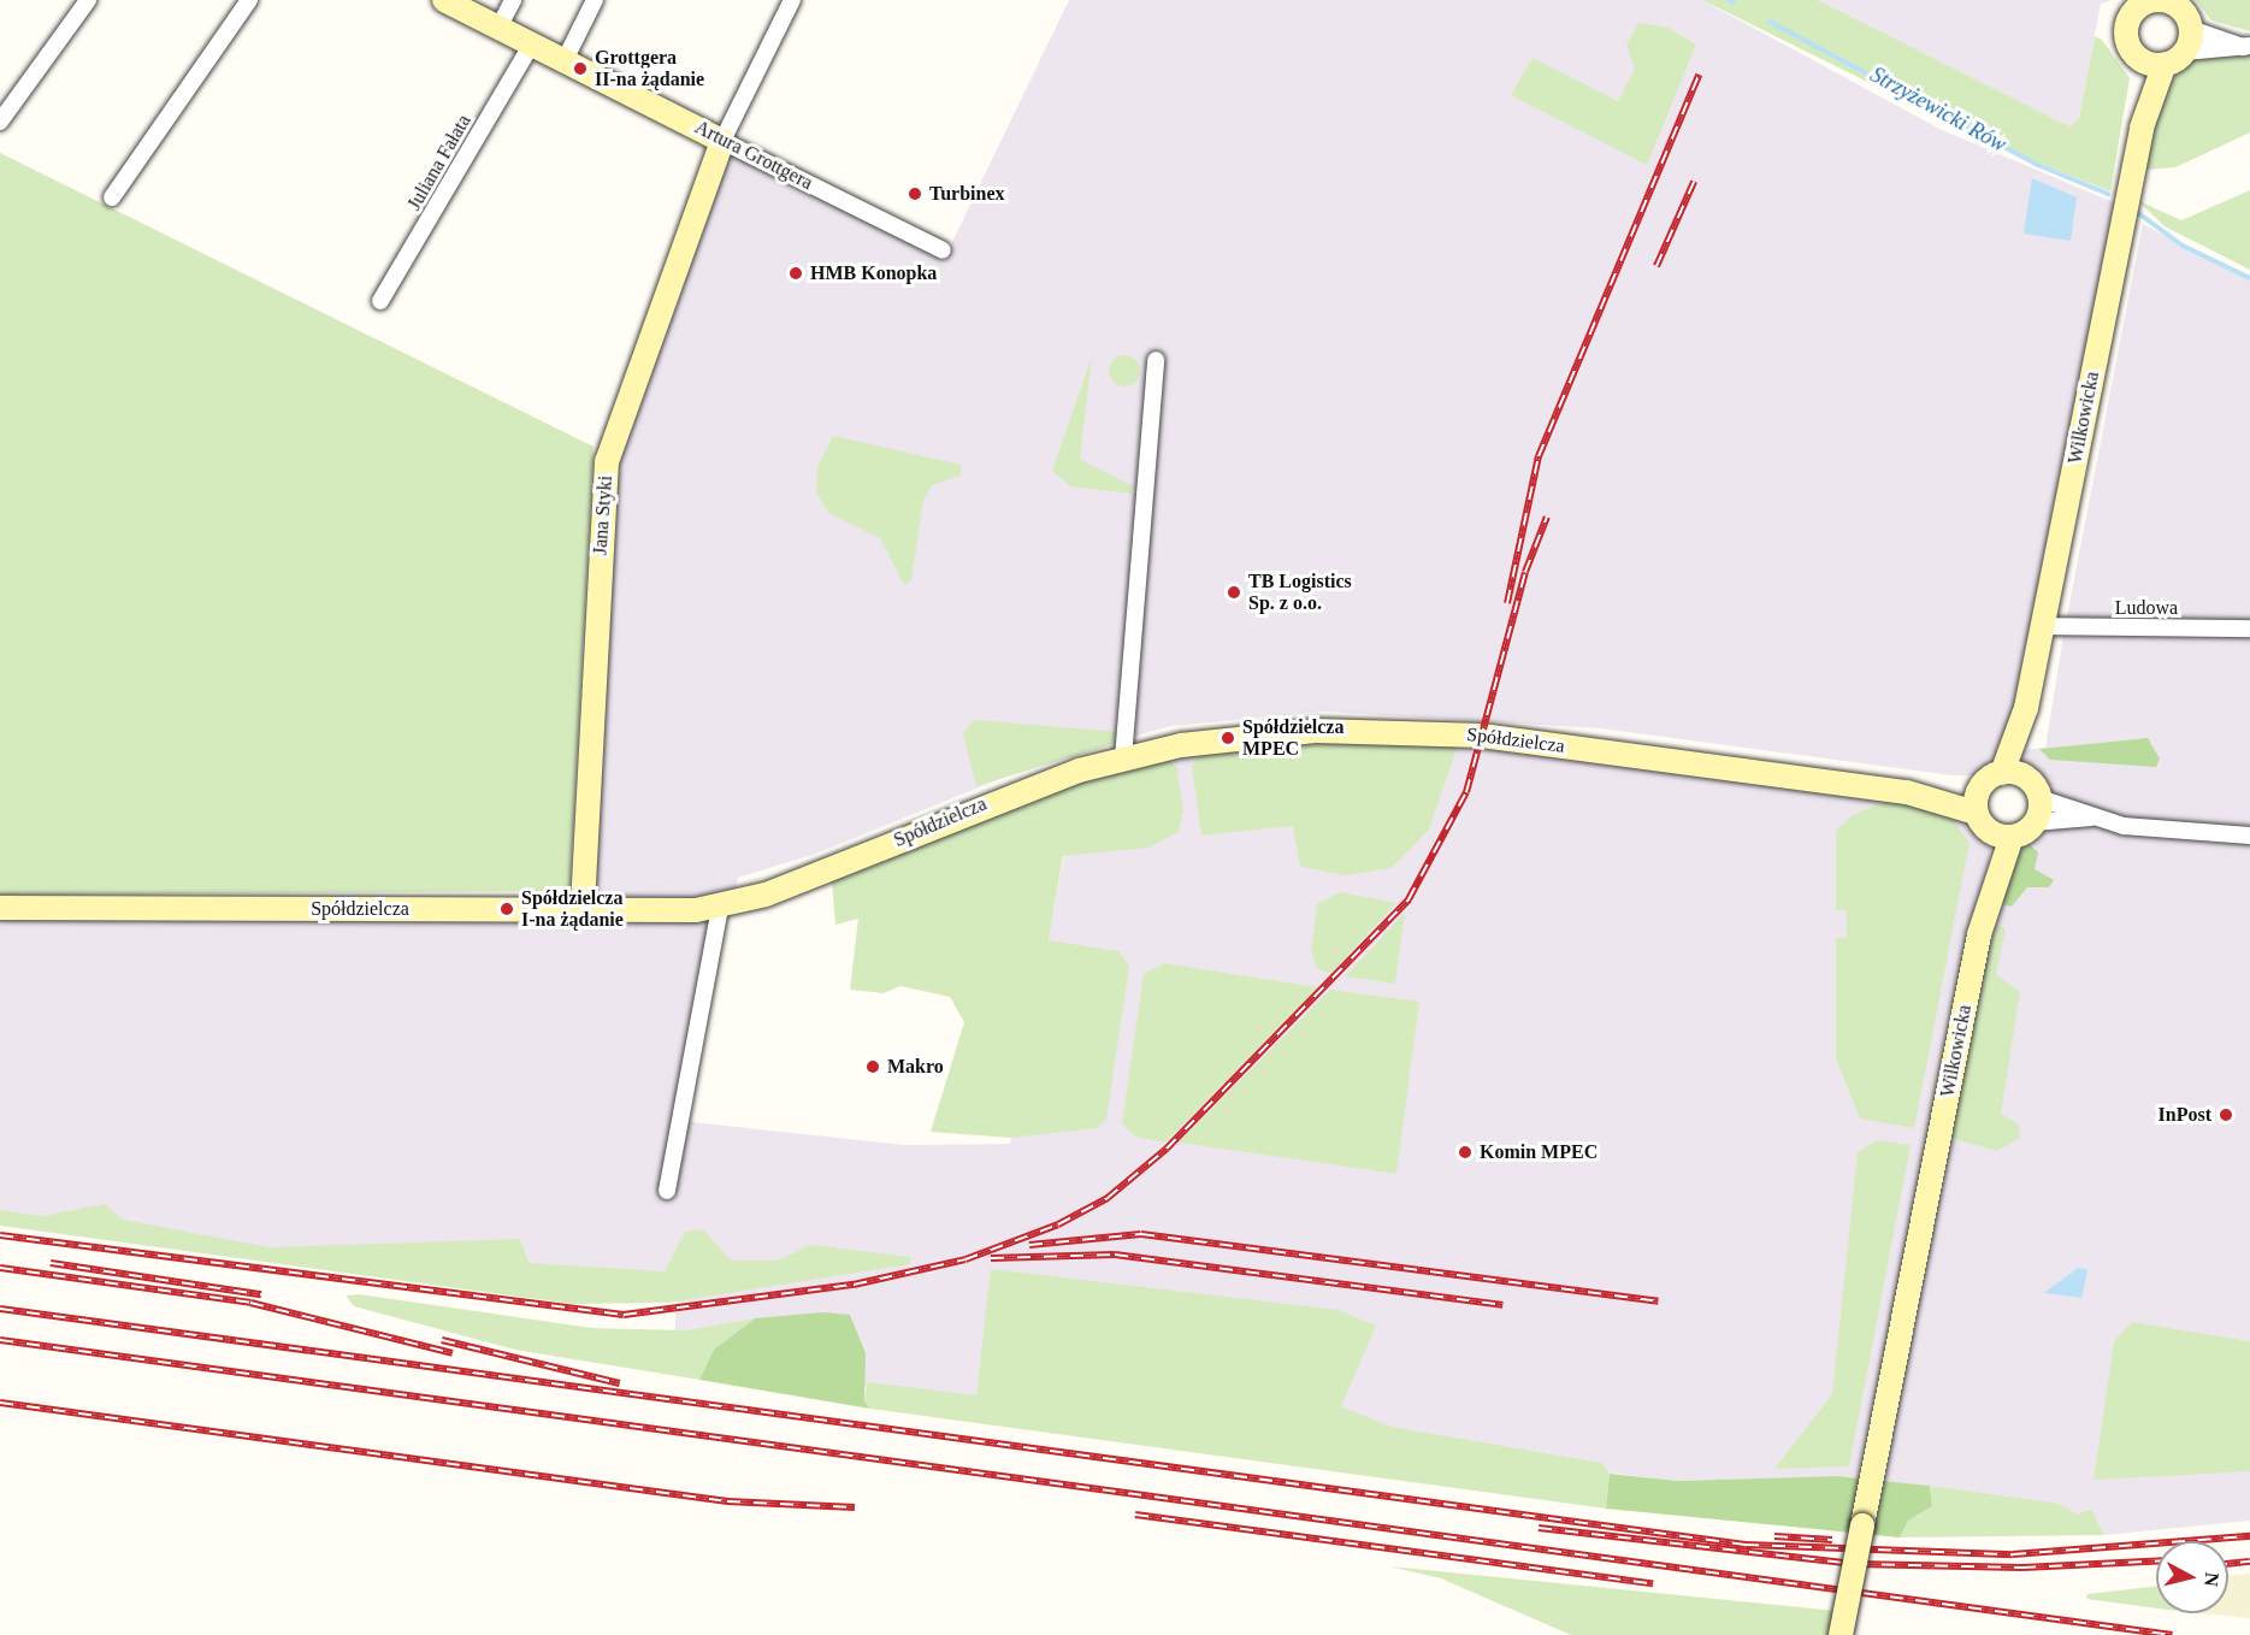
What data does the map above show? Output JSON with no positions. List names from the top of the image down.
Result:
{
  "streets": {
    "street": [
      "Artura Grottgera",
      "Juliana Fałata",
      "Wilkowicka",
      "Jana Styki",
      "Ludowa",
      "Spółdzielcza"
    ]
  },
  "crossings": [
    ["Artura Grottgera", "Juliana Fałata"],
    ["Artura Grottgera", "Jana Styki"],
    ["Wilkowicka", "Ludowa"],
    ["Jana Styki", "Spółdzielcza"]
  ],
  "water": ["Strzyżewicki Rów"],
  "places": [
    "Grottgera II-na żądanie",
    "Turbinex",
    "HMB Konopka",
    "TB Logistics Sp. z o.o.",
    "Spółdzielcza MPEC",
    "Spółdzielcza I-na żądanie",
    "Makro",
    "InPost",
    "Komin MPEC"
  ],
  "north": "right"
}
